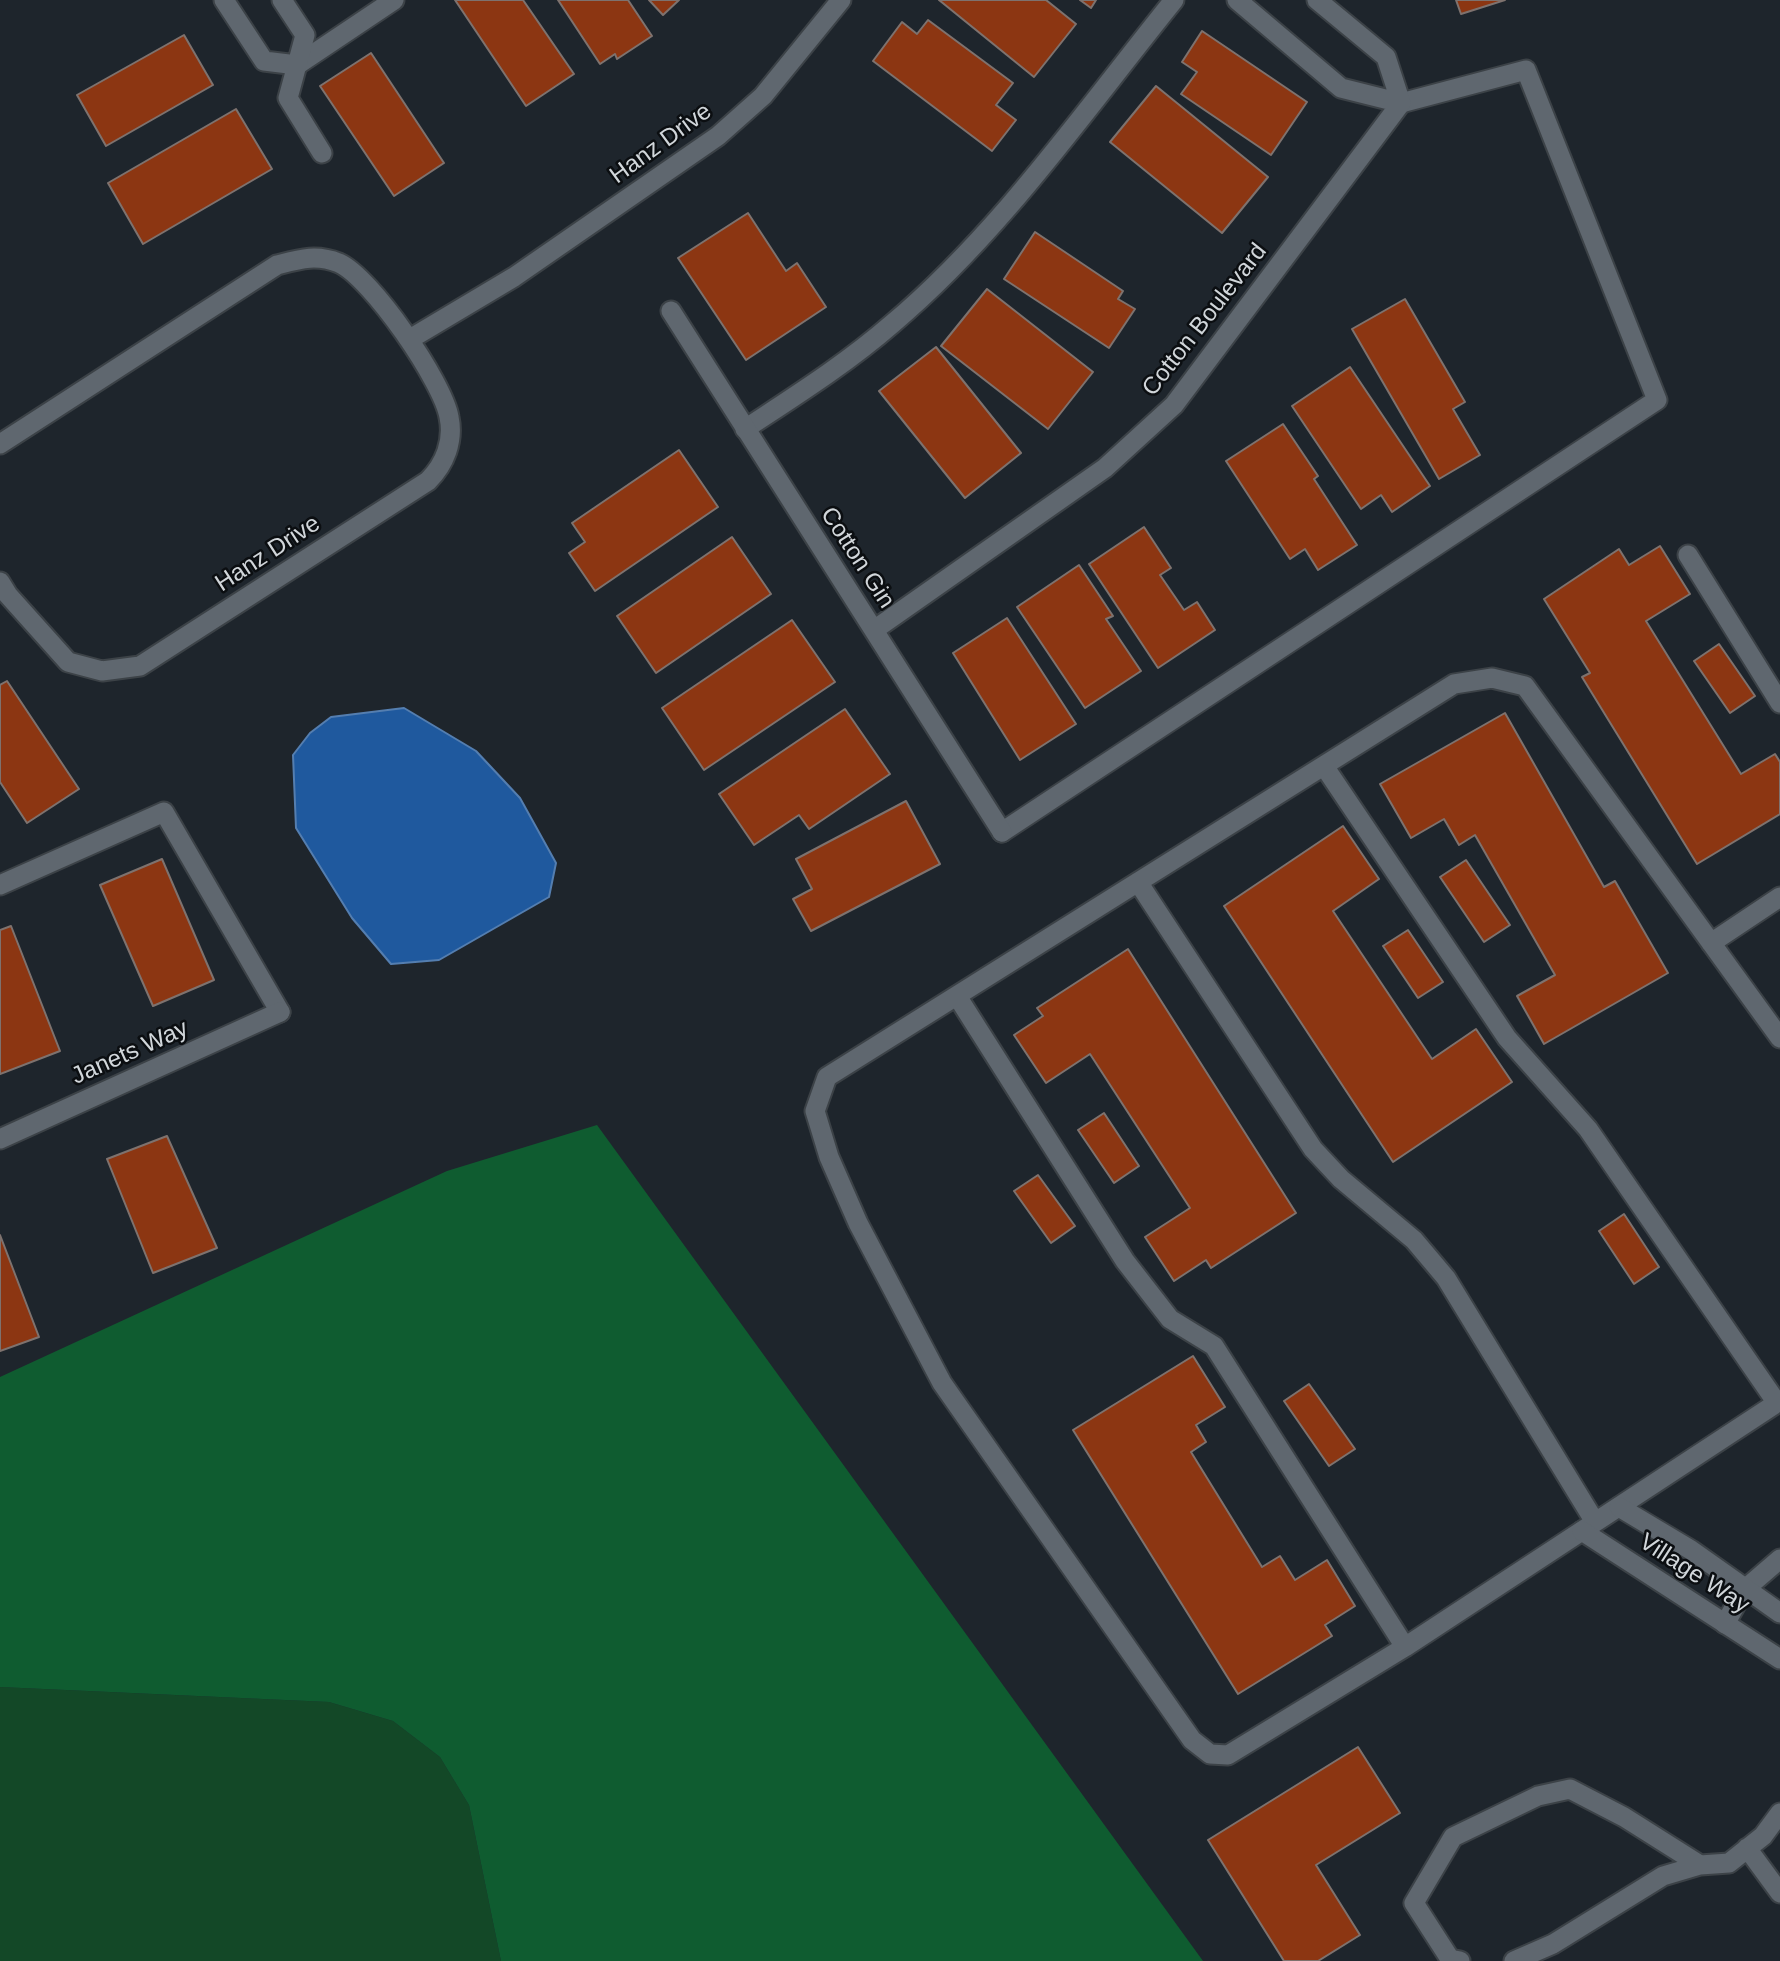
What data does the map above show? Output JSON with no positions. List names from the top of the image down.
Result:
{
  "streets": {
    "street": [
      "Hanz Drive",
      "Cotton Boulevard",
      "Cotton Gin",
      "Janets Way",
      "Village Way"
    ]
  },
  "crossings": [
    ["Cotton Boulevard", "Cotton Gin"]
  ]
}
